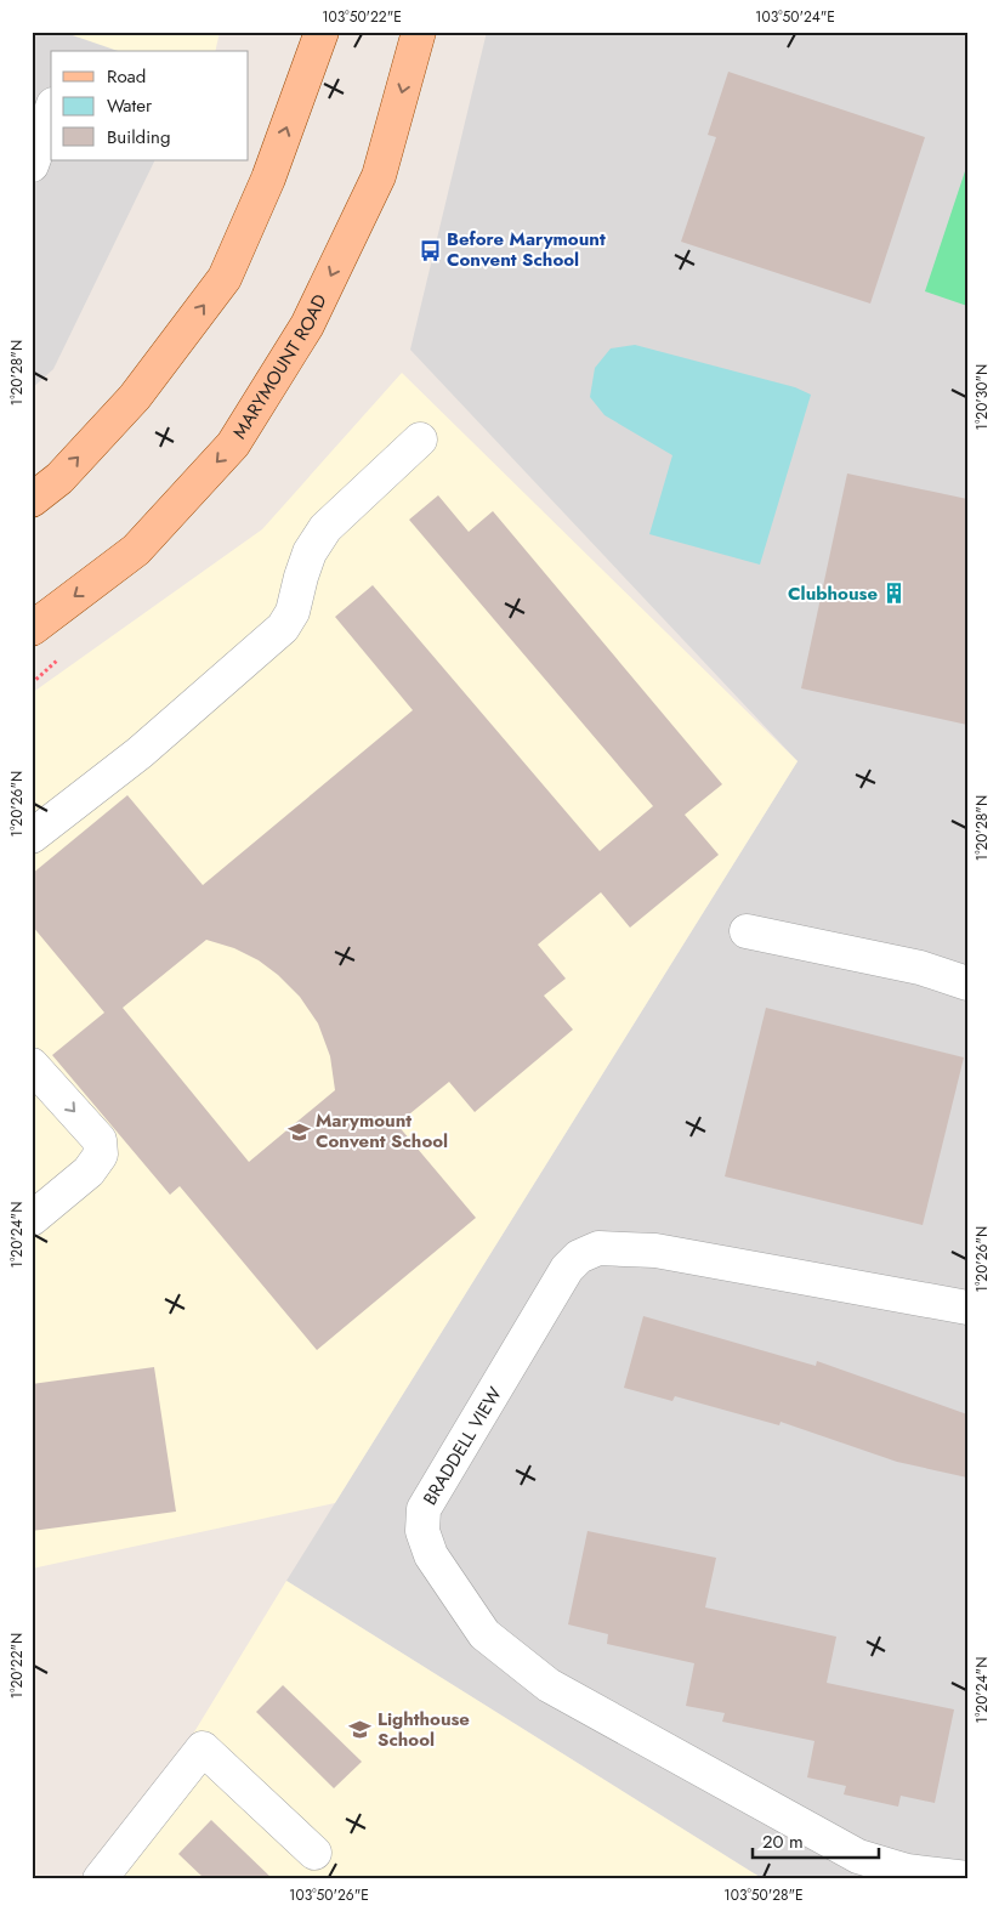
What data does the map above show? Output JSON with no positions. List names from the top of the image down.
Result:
{
  "streets": {
    "main road": ["MARYMOUNT ROAD"],
    "street": ["BRADDELL VIEW"]
  },
  "places": {
    "bus stop": ["Before Marymount Convent School"],
    "building": ["Clubhouse"],
    "school or university": ["Marymount Convent School", "Lighthouse School"]
  },
  "legend": ["Road", "Water", "Building"],
  "scale_bar": "20 m",
  "coordinates": [
    "103°50'22\"E",
    "103°50'24\"E",
    "1°20'28\"N",
    "1°20'30\"N",
    "1°20'26\"N",
    "1°20'24\"N",
    "1°20'22\"N",
    "103°50'26\"E",
    "103°50'28\"E"
  ]
}
